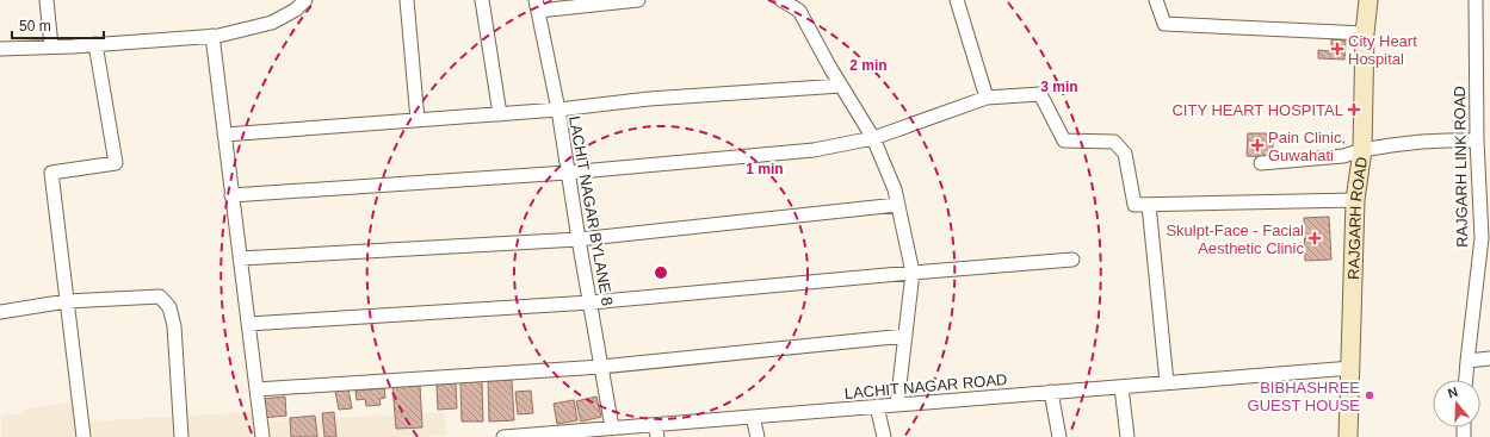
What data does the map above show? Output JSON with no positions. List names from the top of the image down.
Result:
{
  "streets": {
    "main road": ["RAJGARH ROAD"],
    "street": ["RAJGARH LINK ROAD", "LACHIT NAGAR BYLANE 8", "LACHIT NAGAR ROAD"]
  },
  "crossings": [
    ["LACHIT NAGAR BYLANE 8", "LACHIT NAGAR ROAD"],
    ["RAJGARH ROAD", "LACHIT NAGAR ROAD"]
  ],
  "places": {
    "health": [
      "City Heart Hospital",
      "CITY HEART HOSPITAL",
      "Pain Clinic, Guwahati",
      "Skulpt-Face - Facial Aesthetic Clinic"
    ],
    "other": ["BIBHASHREE GUEST HOUSE"]
  },
  "scale_bar": "50 m",
  "north": "top",
  "rings": ["2 min", "3 min", "1 min"]
}
